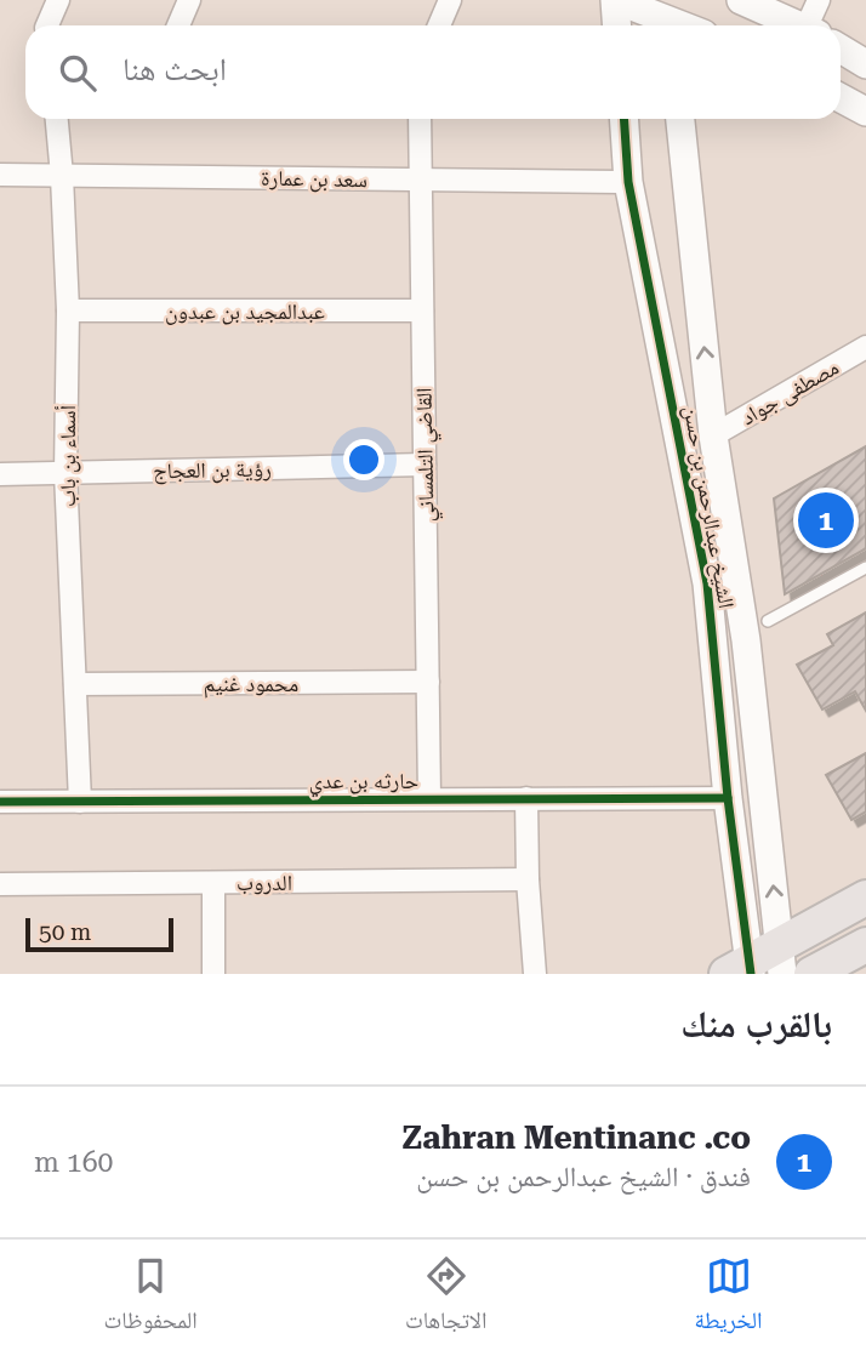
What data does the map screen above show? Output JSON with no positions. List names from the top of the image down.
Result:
{
  "streets": {
    "street": [
      "سعد بن عمارة",
      "عبدالمجيد بن عبدون",
      "مصطفى جواد",
      "القاضي التلمساني",
      "أسماء بن باب",
      "رؤية بن العجاج",
      "الشيخ عبدالرحمن بن حسن",
      "محمود غنيم",
      "حارثه بن عدي",
      "الدروب"
    ]
  },
  "crossings": [
    ["سعد بن عمارة", "القاضي التلمساني"],
    ["سعد بن عمارة", "أسماء بن باب"],
    ["سعد بن عمارة", "الشيخ عبدالرحمن بن حسن"],
    ["عبدالمجيد بن عبدون", "القاضي التلمساني"],
    ["عبدالمجيد بن عبدون", "أسماء بن باب"],
    ["مصطفى جواد", "الشيخ عبدالرحمن بن حسن"],
    ["القاضي التلمساني", "رؤية بن العجاج"],
    ["القاضي التلمساني", "محمود غنيم"],
    ["القاضي التلمساني", "حارثه بن عدي"],
    ["أسماء بن باب", "رؤية بن العجاج"],
    ["أسماء بن باب", "محمود غنيم"],
    ["أسماء بن باب", "حارثه بن عدي"],
    ["الشيخ عبدالرحمن بن حسن", "حارثه بن عدي"]
  ],
  "scale_bar": "50 m",
  "page": {
    "search": "ابحث هنا",
    "pins": "1",
    "scale": "50 m",
    "heading": "بالقرب منك",
    "list": [
      {
        "mark": "1",
        "name": "Zahran Mentinanc .co",
        "note": "فندق · الشيخ عبدالرحمن بن حسن",
        "value": "160 m"
      }
    ],
    "nav": ["الخريطة", "الاتجاهات", "المحفوظات"]
  }
}
